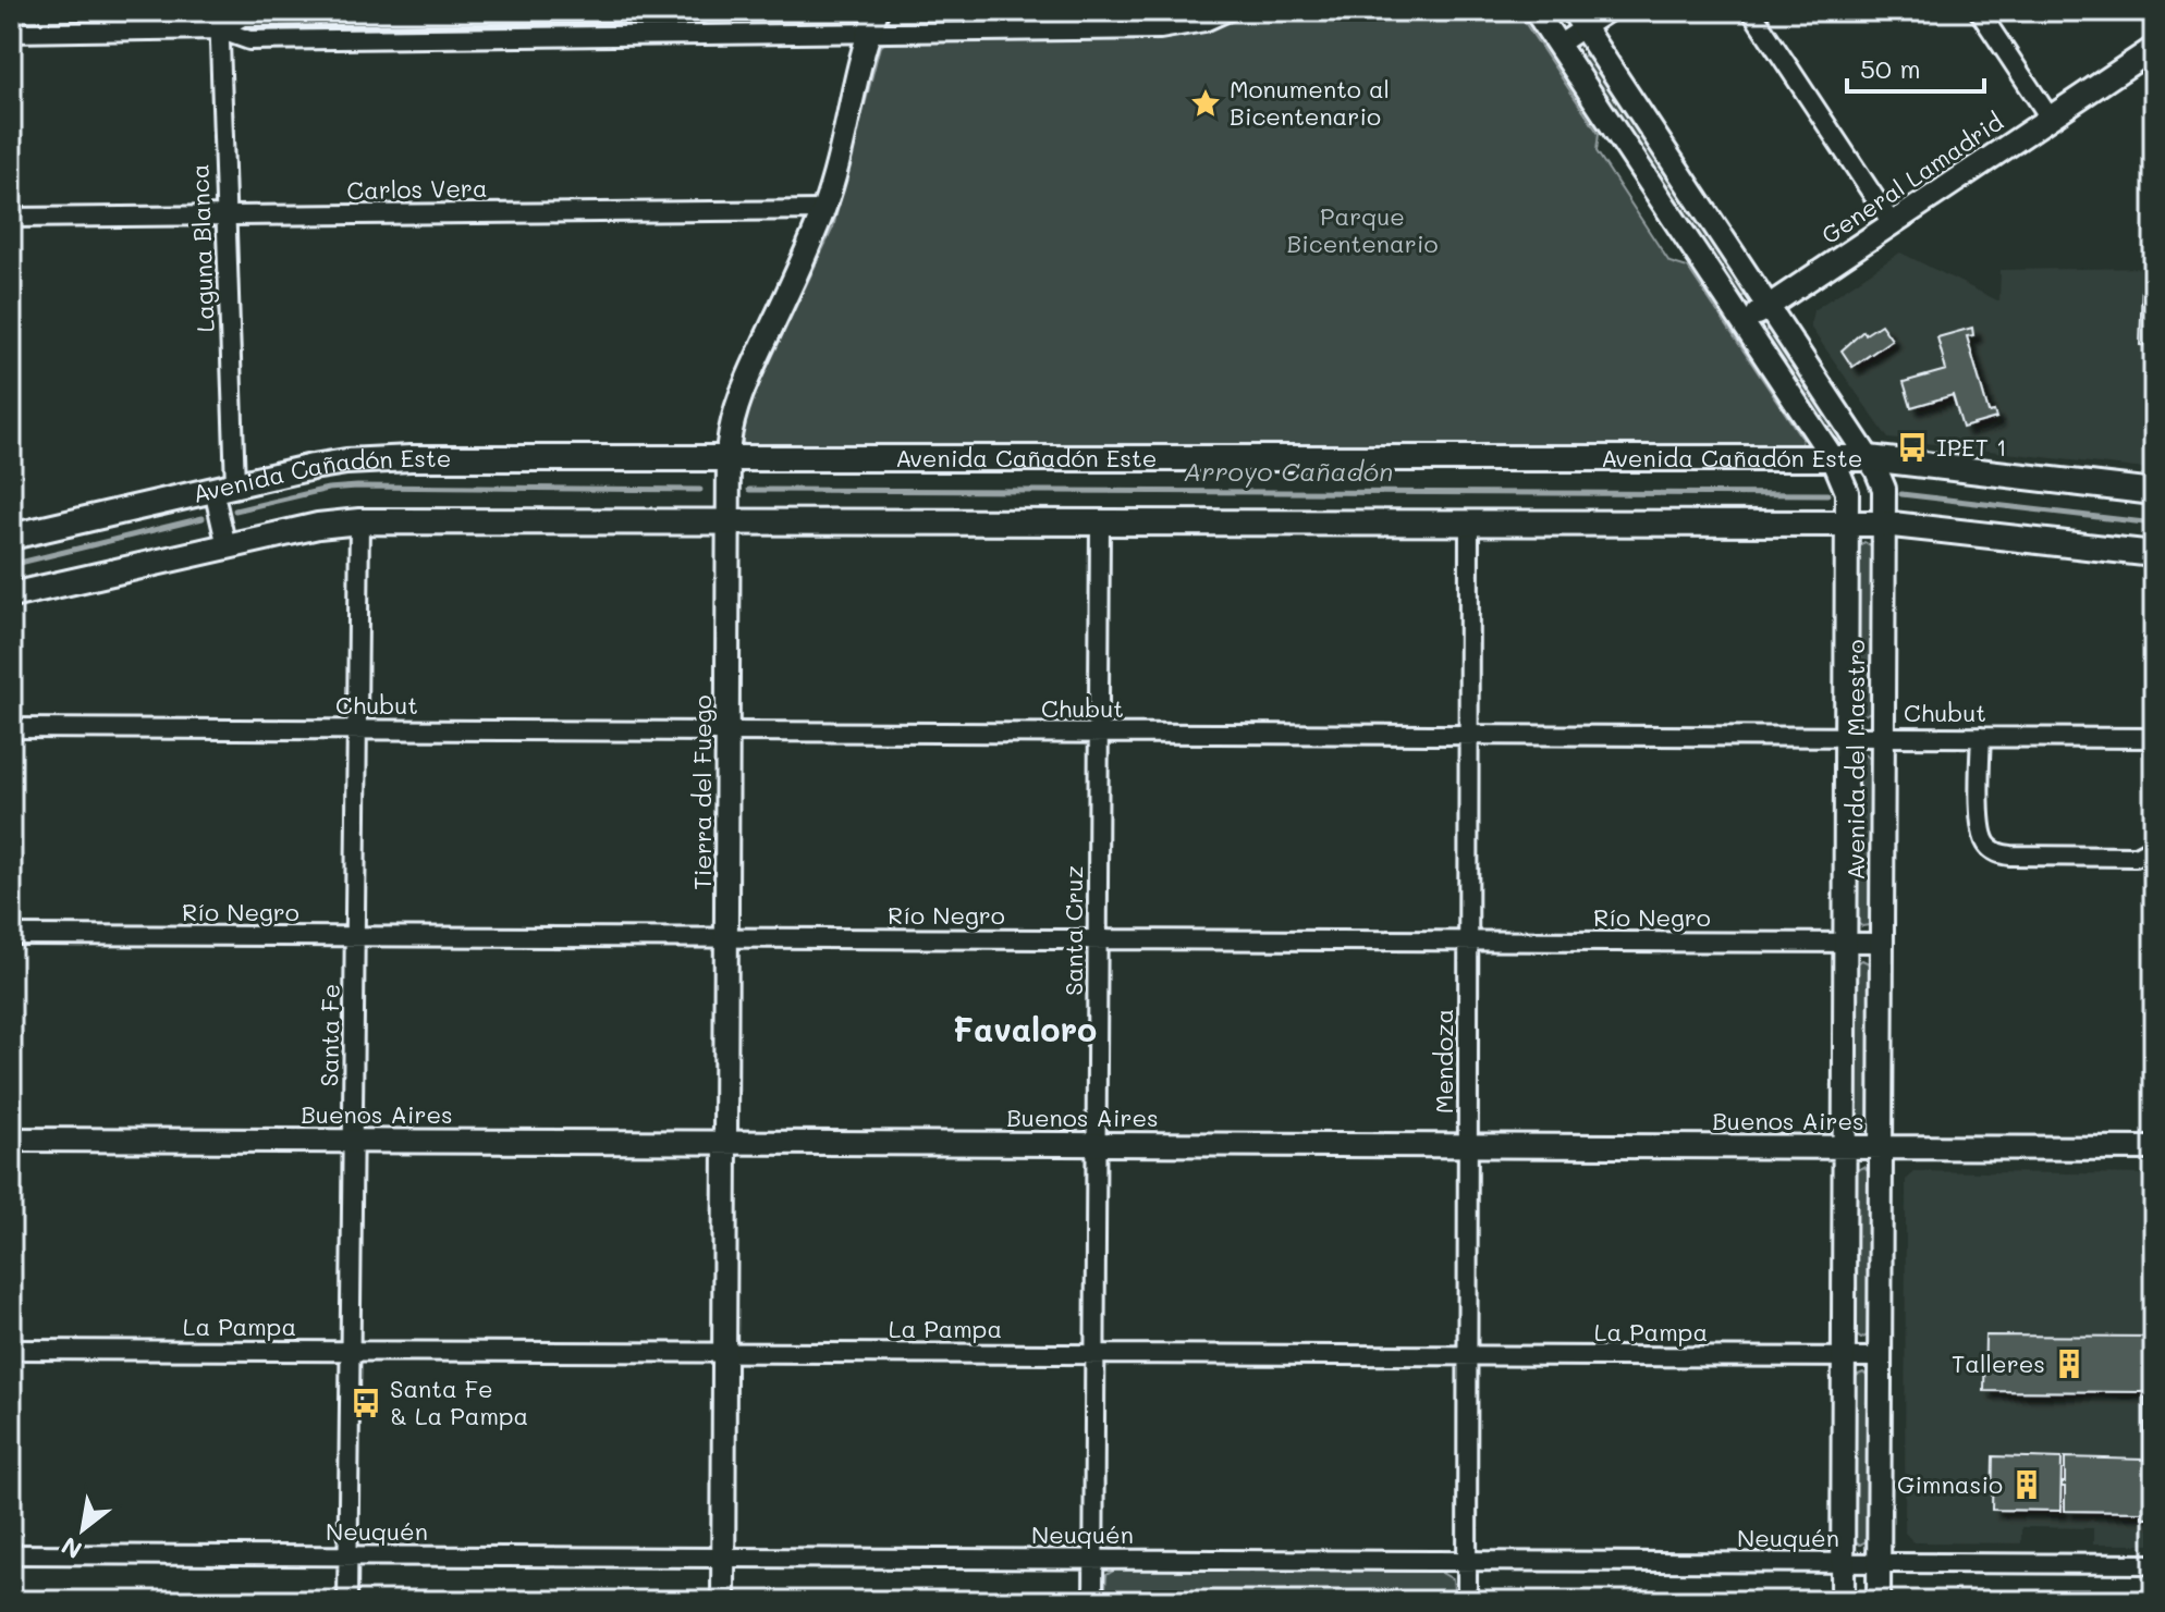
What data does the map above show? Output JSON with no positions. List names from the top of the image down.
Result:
{
  "streets": {
    "main road": ["Avenida Cañadón Este"],
    "street": [
      "General Lamadrid",
      "Carlos Vera",
      "Laguna Blanca",
      "Chubut",
      "Avenida del Maestro",
      "Tierra del Fuego",
      "Río Negro",
      "Santa Cruz",
      "Santa Fe",
      "Mendoza",
      "Buenos Aires",
      "La Pampa",
      "Neuquén"
    ]
  },
  "crossings": [
    ["General Lamadrid", "Avenida del Maestro"],
    ["Carlos Vera", "Laguna Blanca"],
    ["Carlos Vera", "Tierra del Fuego"],
    ["Laguna Blanca", "Avenida Cañadón Este"],
    ["Avenida Cañadón Este", "Avenida del Maestro"],
    ["Avenida Cañadón Este", "Tierra del Fuego"],
    ["Avenida Cañadón Este", "Santa Cruz"],
    ["Avenida Cañadón Este", "Santa Fe"],
    ["Avenida Cañadón Este", "Mendoza"],
    ["Chubut", "Avenida del Maestro"],
    ["Chubut", "Tierra del Fuego"],
    ["Chubut", "Santa Cruz"],
    ["Chubut", "Santa Fe"],
    ["Chubut", "Mendoza"],
    ["Avenida del Maestro", "Río Negro"],
    ["Avenida del Maestro", "Buenos Aires"],
    ["Avenida del Maestro", "La Pampa"],
    ["Avenida del Maestro", "Neuquén"],
    ["Tierra del Fuego", "Río Negro"],
    ["Tierra del Fuego", "Buenos Aires"],
    ["Tierra del Fuego", "La Pampa"],
    ["Tierra del Fuego", "Neuquén"],
    ["Río Negro", "Santa Cruz"],
    ["Río Negro", "Santa Fe"],
    ["Río Negro", "Mendoza"],
    ["Santa Cruz", "Buenos Aires"],
    ["Santa Cruz", "La Pampa"],
    ["Santa Cruz", "Neuquén"],
    ["Santa Fe", "Buenos Aires"],
    ["Santa Fe", "La Pampa"],
    ["Santa Fe", "Neuquén"],
    ["Mendoza", "Buenos Aires"],
    ["Mendoza", "La Pampa"],
    ["Mendoza", "Neuquén"]
  ],
  "districts": ["Favaloro"],
  "water": ["Arroyo Cañadón"],
  "parks": ["Parque Bicentenario"],
  "places": {
    "place": ["Monumento al Bicentenario"],
    "bus stop": ["IPET 1", "Santa Fe & La Pampa"],
    "building": ["Talleres", "Gimnasio"]
  },
  "scale_bar": "50 m",
  "north": "bottom left"
}
